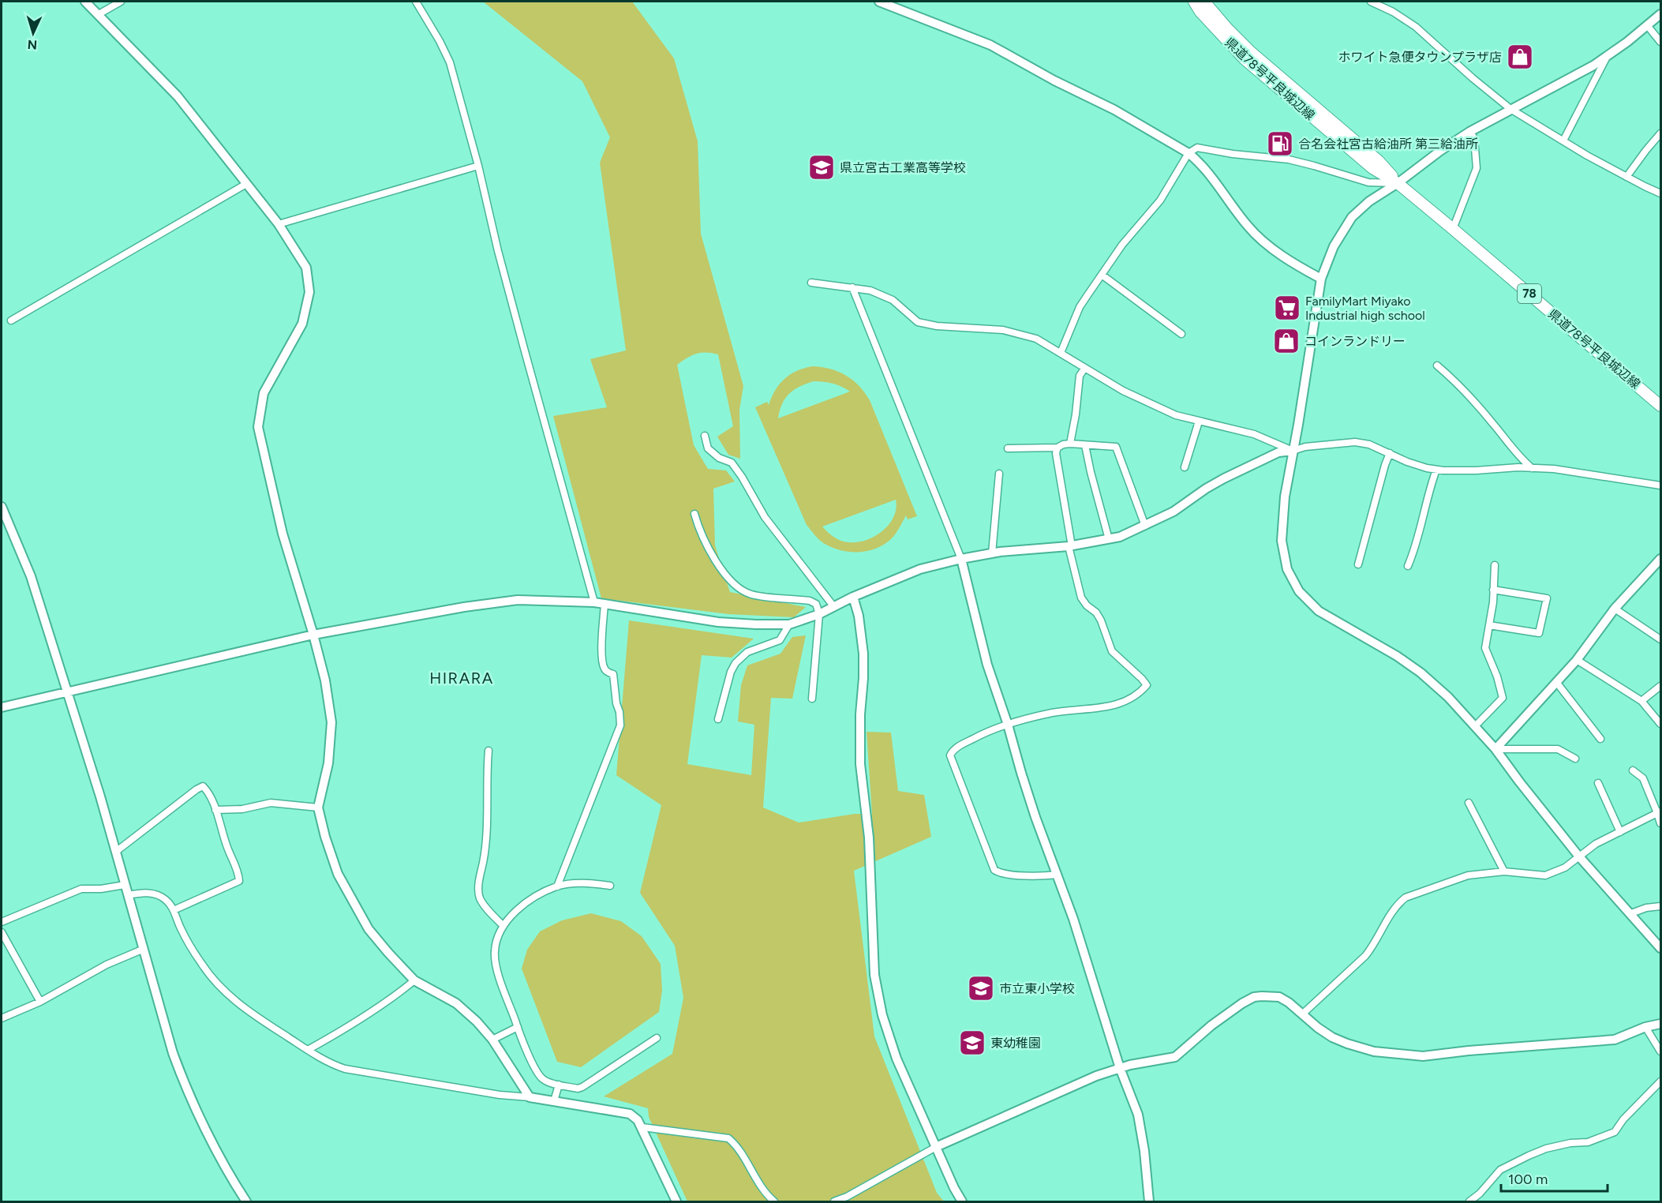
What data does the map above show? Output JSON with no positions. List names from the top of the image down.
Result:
{
  "streets": {
    "main road": ["県道78号平良城辺線", "78"]
  },
  "districts": ["HIRARA"],
  "places": {
    "shop": ["ホワイト急便タウンプラザ店", "コインランドリー"],
    "fuel station": ["合名会社宮古給油所 第三給油所"],
    "school or university": ["県立宮古工業高等学校", "市立東小学校", "東幼稚園"],
    "supermarket": ["FamilyMart Miyako Industrial high school"]
  },
  "scale_bar": "100 m",
  "north": "bottom"
}
